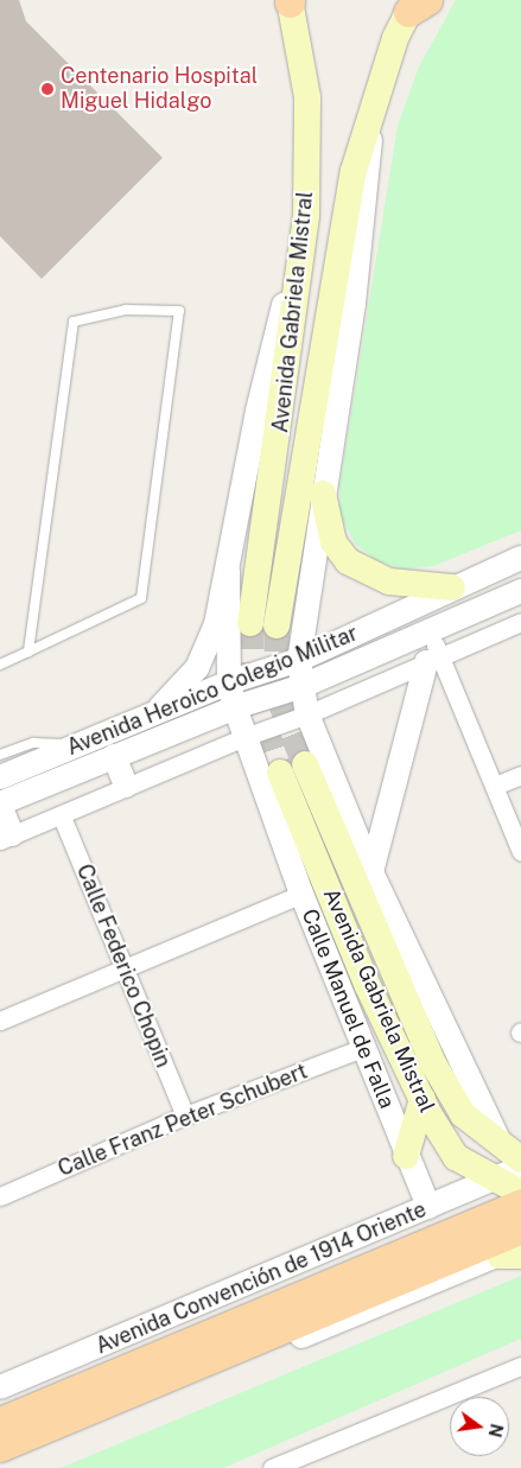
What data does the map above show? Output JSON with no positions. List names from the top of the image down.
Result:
{
  "streets": {
    "main road": ["Avenida Gabriela Mistral", "Avenida Convención de 1914 Oriente"],
    "street": [
      "Avenida Heroico Colegio Militar",
      "Calle Federico Chopin",
      "Calle Manuel de Falla",
      "Calle Franz Peter Schubert"
    ]
  },
  "crossings": [
    ["Avenida Gabriela Mistral", "Avenida Heroico Colegio Militar"],
    ["Avenida Gabriela Mistral", "Avenida Convención de 1914 Oriente"],
    ["Avenida Heroico Colegio Militar", "Calle Manuel de Falla"],
    ["Calle Federico Chopin", "Calle Franz Peter Schubert"],
    ["Calle Manuel de Falla", "Calle Franz Peter Schubert"],
    ["Calle Manuel de Falla", "Avenida Convención de 1914 Oriente"]
  ],
  "places": ["Centenario Hospital Miguel Hidalgo"],
  "north": "right"
}
